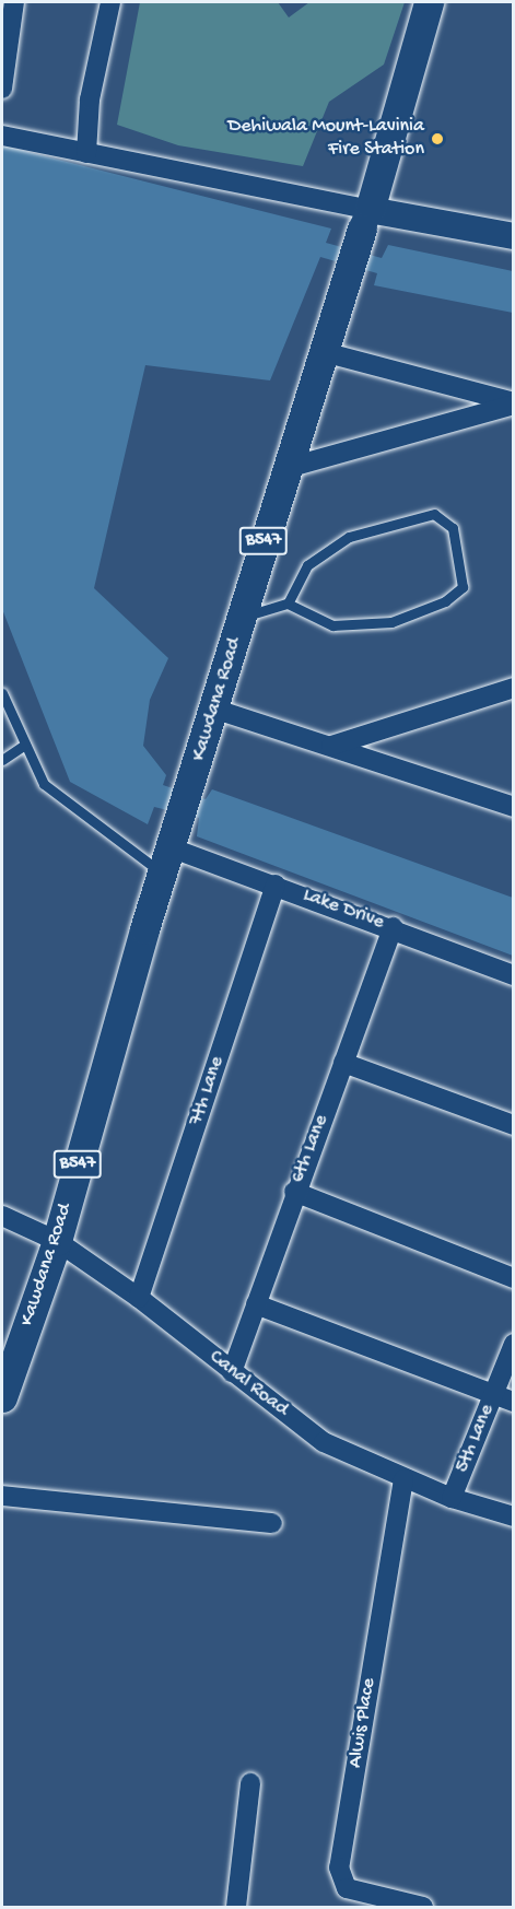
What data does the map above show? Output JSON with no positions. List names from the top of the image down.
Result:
{
  "streets": {
    "main road": ["B547", "Kawdana Road"],
    "street": [
      "Lake Drive",
      "7th Lane",
      "6th Lane",
      "Canal Road",
      "5th Lane",
      "Alwis Place"
    ]
  },
  "crossings": [
    ["Kawdana Road", "Lake Drive"],
    ["Kawdana Road", "Canal Road"],
    ["Lake Drive", "7th Lane"],
    ["Lake Drive", "6th Lane"],
    ["7th Lane", "Canal Road"],
    ["6th Lane", "Canal Road"],
    ["Canal Road", "5th Lane"],
    ["Canal Road", "Alwis Place"]
  ],
  "places": ["Dehiwala Mount-Lavinia Fire Station"]
}
